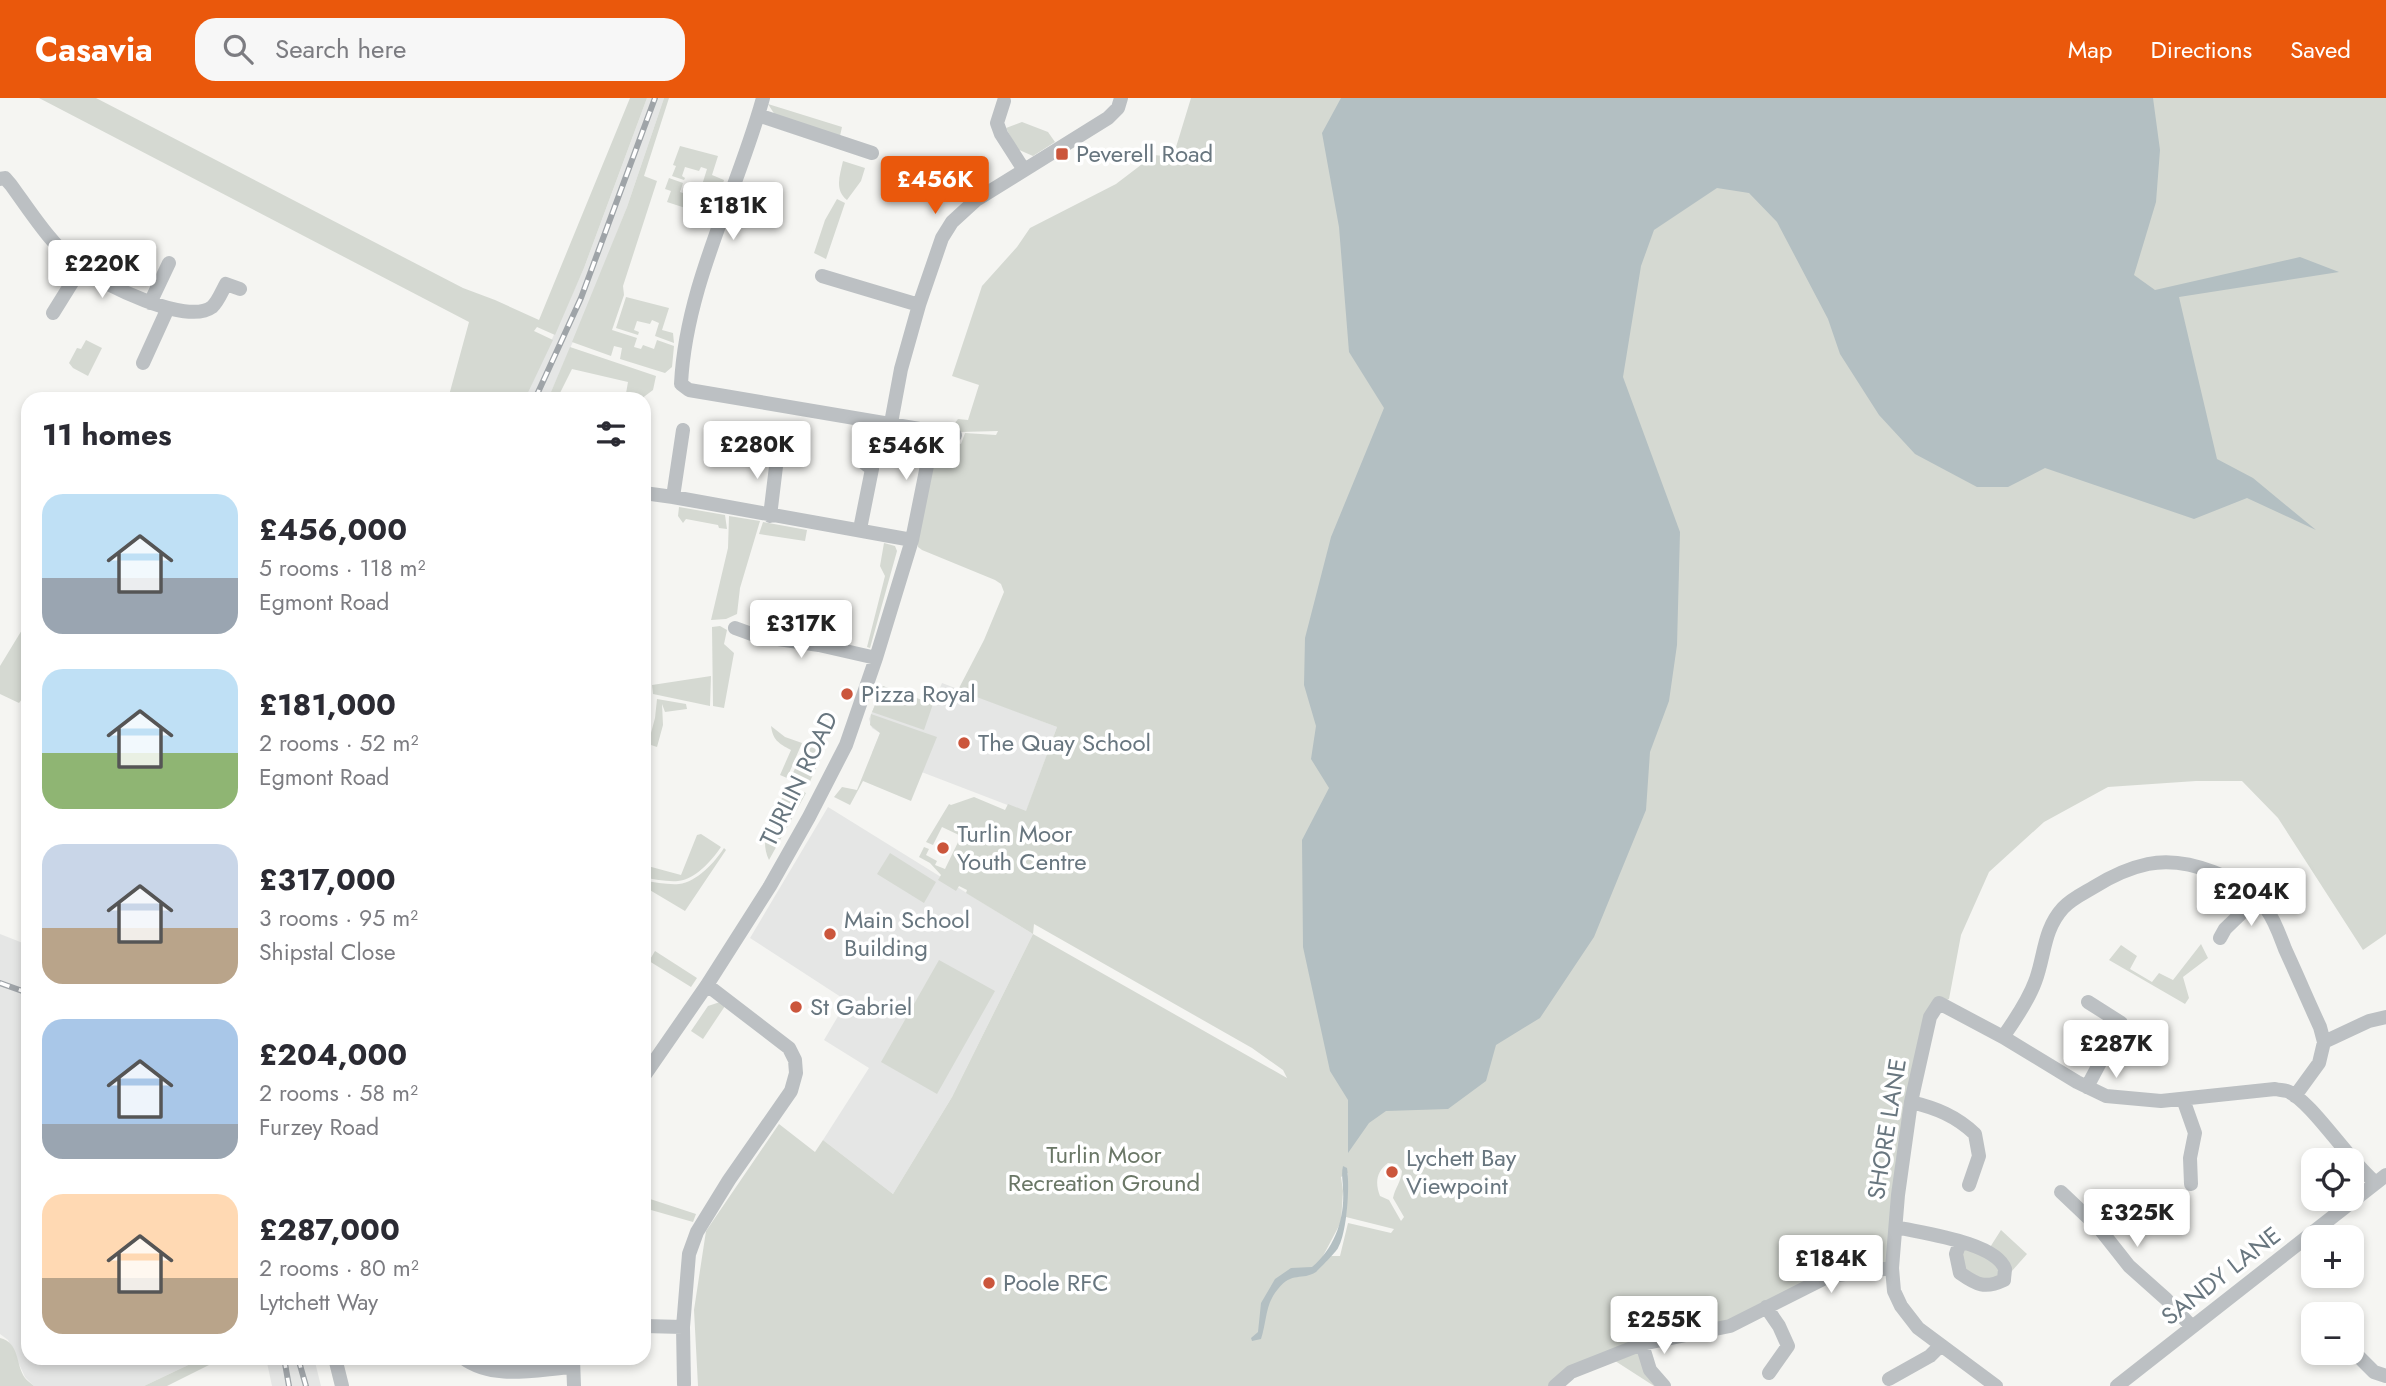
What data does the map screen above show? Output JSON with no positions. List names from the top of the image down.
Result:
{
  "streets": {
    "street": ["TURLIN ROAD", "SHORE LANE", "SANDY LANE"]
  },
  "parks": ["Turlin Moor Recreation Ground"],
  "places": {
    "transit": ["Peverell Road"],
    "other": [
      "Pizza Royal",
      "The Quay School",
      "Turlin Moor Youth Centre",
      "Main School Building",
      "St Gabriel",
      "Lychett Bay Viewpoint",
      "Poole RFC"
    ]
  },
  "page": {
    "header": "Casavia",
    "search": "Search here",
    "nav": ["Map", "Directions", "Saved"],
    "price": [
      "£456K",
      "£181K",
      "£220K",
      "£280K",
      "£546K",
      "£317K",
      "£204K",
      "£287K",
      "£325K",
      "£184K",
      "£255K"
    ],
    "heading": "11 homes",
    "list": [
      {
        "name": "£456,000",
        "note": "5 rooms · 118 m² · Egmont Road"
      },
      {
        "name": "£181,000",
        "note": "2 rooms · 52 m² · Egmont Road"
      },
      {
        "name": "£317,000",
        "note": "3 rooms · 95 m² · Shipstal Close"
      },
      {
        "name": "£204,000",
        "note": "2 rooms · 58 m² · Furzey Road"
      },
      {
        "name": "£287,000",
        "note": "2 rooms · 80 m² · Lytchett Way"
      }
    ],
    "map_buttons": ["+", "−"]
  }
}
